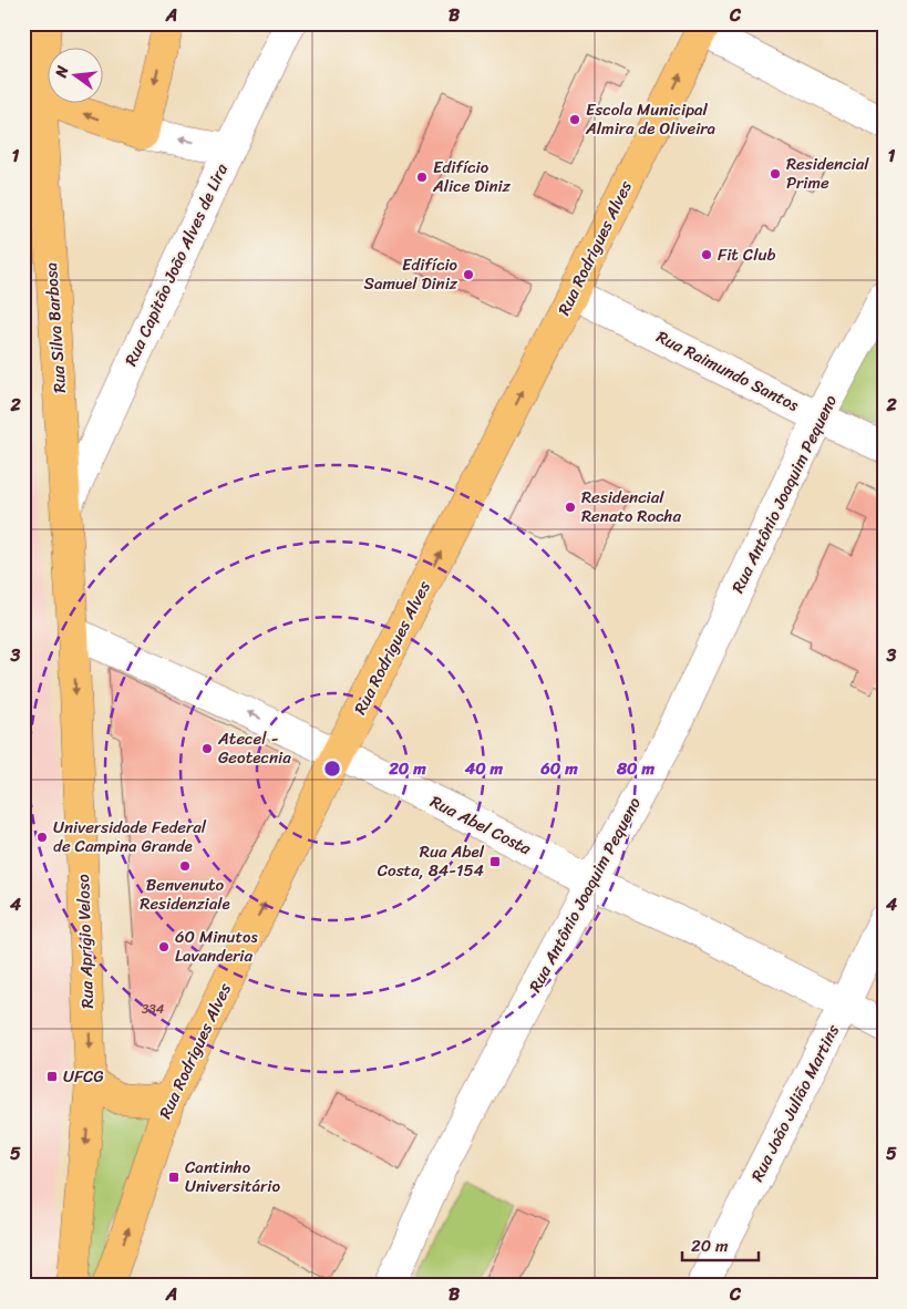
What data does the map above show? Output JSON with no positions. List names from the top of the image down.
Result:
{
  "streets": {
    "main road": ["Rua Rodrigues Alves", "Rua Silva Barbosa", "Rua Aprígio Veloso"],
    "street": [
      "Rua Capitão João Alves de Lira",
      "Rua Raimundo Santos",
      "Rua Antônio Joaquim Pequeno",
      "Rua Abel Costa",
      "Rua João Julião Martins"
    ]
  },
  "crossings": [
    ["Rua Rodrigues Alves", "Rua Raimundo Santos"],
    ["Rua Rodrigues Alves", "Rua Abel Costa"],
    ["Rua Capitão João Alves de Lira", "Rua Silva Barbosa"],
    ["Rua Silva Barbosa", "Rua Abel Costa"],
    ["Rua Silva Barbosa", "Rua Aprígio Veloso"],
    ["Rua Raimundo Santos", "Rua Antônio Joaquim Pequeno"],
    ["Rua Antônio Joaquim Pequeno", "Rua Abel Costa"],
    ["Rua Abel Costa", "Rua Aprígio Veloso"],
    ["Rua Abel Costa", "Rua João Julião Martins"]
  ],
  "one_way": ["Rua Rodrigues Alves", "Rua Aprígio Veloso"],
  "places": {
    "other": [
      "Escola Municipal Almira de Oliveira",
      "Residencial Prime",
      "Edifício Alice Diniz",
      "Fit Club",
      "Edifício Samuel Diniz",
      "Residencial Renato Rocha",
      "Atecel - Geotecnia",
      "Universidade Federal de Campina Grande",
      "Benvenuto Residenziale",
      "60 Minutos Lavanderia"
    ],
    "transit": ["Rua Abel Costa, 84-154", "UFCG", "Cantinho Universitário"]
  },
  "house_numbers": ["334"],
  "scale_bar": "20 m",
  "north": "left",
  "grid": {
    "columns": ["A", "B", "C"],
    "rows": [
      "1",
      "2",
      "3",
      "4",
      "5"
    ]
  },
  "rings": [
    "20 m",
    "40 m",
    "60 m",
    "80 m"
  ]
}
